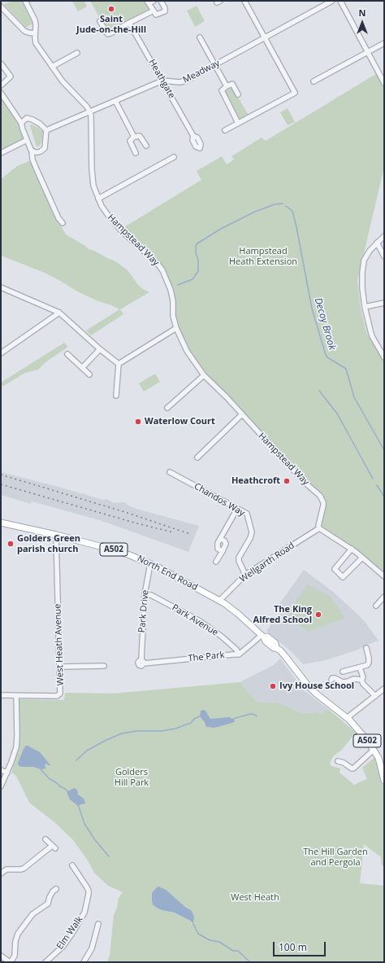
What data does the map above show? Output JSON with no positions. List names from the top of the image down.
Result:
{
  "streets": {
    "main road": ["A502", "North End Road"],
    "street": [
      "Meadway",
      "Heathgate",
      "Hampstead Way",
      "Chandos Way",
      "Wellgarth Road",
      "Park Drive",
      "Park Avenue",
      "West Heath Avenue",
      "The Park",
      "Elm Walk"
    ]
  },
  "crossings": [
    ["Meadway", "Heathgate"],
    ["Meadway", "Hampstead Way"],
    ["Hampstead Way", "Wellgarth Road"],
    ["Chandos Way", "Wellgarth Road"],
    ["A502", "North End Road"],
    ["Wellgarth Road", "North End Road"],
    ["North End Road", "Park Drive"],
    ["North End Road", "West Heath Avenue"],
    ["Park Drive", "Park Avenue"],
    ["Park Drive", "The Park"],
    ["Park Avenue", "The Park"]
  ],
  "water": ["Decoy Brook"],
  "parks": [
    "Hampstead Heath Extension",
    "Golders Hill Park",
    "The Hill Garden and Pergola",
    "West Heath"
  ],
  "places": [
    "Saint Jude-on-the-Hill",
    "Waterlow Court",
    "Heathcroft",
    "Golders Green parish church",
    "The King Alfred School",
    "Ivy House School"
  ],
  "scale_bar": "100 m",
  "north": "top"
}
